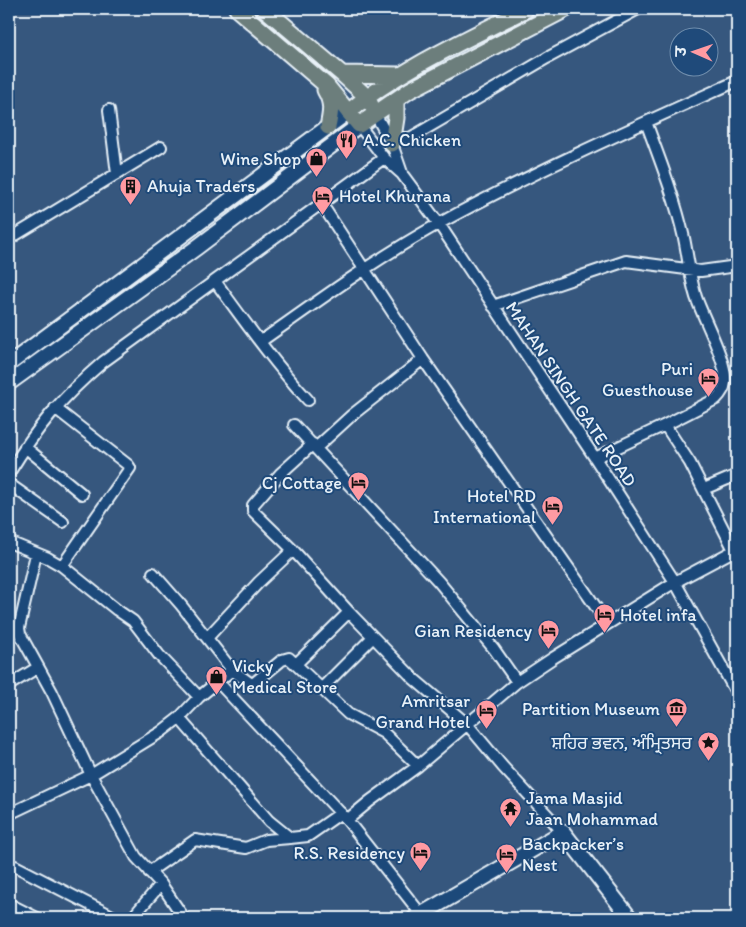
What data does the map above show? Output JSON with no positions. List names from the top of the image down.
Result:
{
  "streets": {
    "street": ["MAHAN SINGH GATE ROAD"]
  },
  "places": {
    "restaurant": ["A.C. Chicken"],
    "shop": ["Wine Shop", "Vicky Medical Store"],
    "building": ["Ahuja Traders"],
    "hotel": [
      "Hotel Khurana",
      "Puri Guesthouse",
      "Cj Cottage",
      "Hotel RD International",
      "Hotel infa",
      "Gian Residency",
      "Amritsar Grand Hotel",
      "R.S. Residency",
      "Backpacker’s Nest"
    ],
    "museum": ["Partition Museum"],
    "place": ["ਸ਼ਹਿਰ ਭਵਨ, ਅੰਮ੍ਰਿਤਸਰ"],
    "temple": ["Jama Masjid Jaan Mohammad"]
  },
  "north": "left"
}
